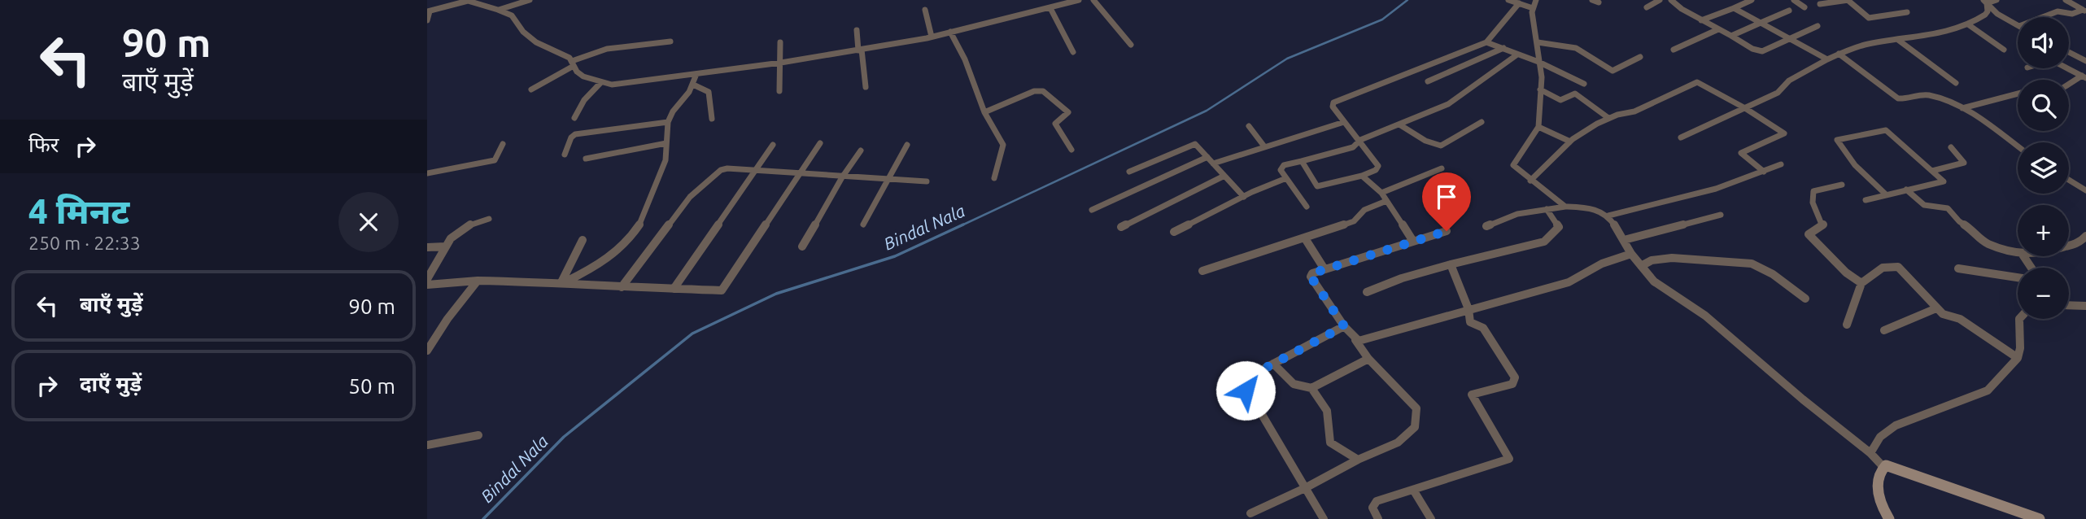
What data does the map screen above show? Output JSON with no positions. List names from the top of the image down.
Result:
{
  "water": ["Bindal Nala"],
  "page": {
    "turn": ["90 m", "बाएँ मुड़ें"],
    "map_buttons": ["+", "−"],
    "then": "फिर",
    "heading": ["4 मिनट", "250 m · 22:33"],
    "list": [
      {
        "name": "बाएँ मुड़ें",
        "value": "90 m"
      },
      {
        "name": "दाएँ मुड़ें",
        "value": "50 m"
      }
    ]
  }
}
